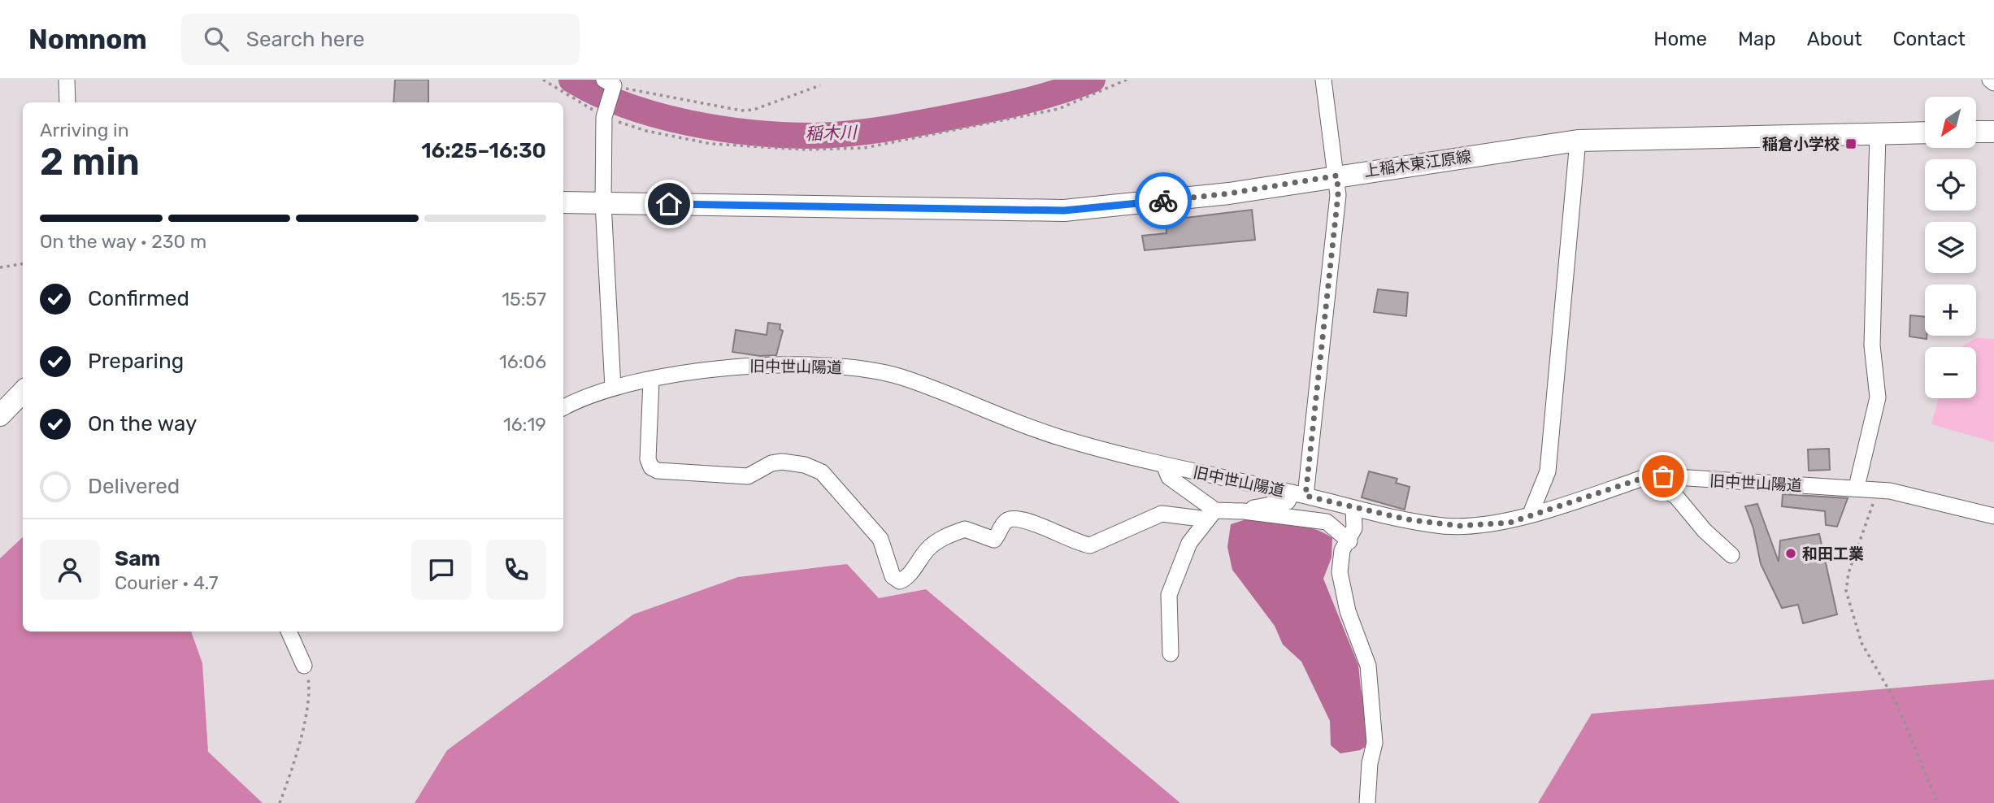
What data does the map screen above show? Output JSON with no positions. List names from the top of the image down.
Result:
{
  "streets": {
    "main road": ["上稲木東江原線"],
    "street": ["旧中世山陽道"]
  },
  "water": ["稲木川"],
  "places": {
    "transit": ["稲倉小学校"],
    "other": ["和田工業"]
  },
  "north": "bottom left",
  "page": {
    "header": "Nomnom",
    "search": "Search here",
    "nav": [
      "Home",
      "Map",
      "About",
      "Contact"
    ],
    "map_buttons": ["+", "−"],
    "heading": ["2 min", "Arriving in", "16:25–16:30"],
    "panel": ["Sam", "Courier · 4.7"],
    "bar": "On the way · 230 m",
    "list": [
      ["Confirmed", "15:57"],
      ["Preparing", "16:06"],
      ["On the way", "16:19"],
      "Delivered"
    ]
  }
}
